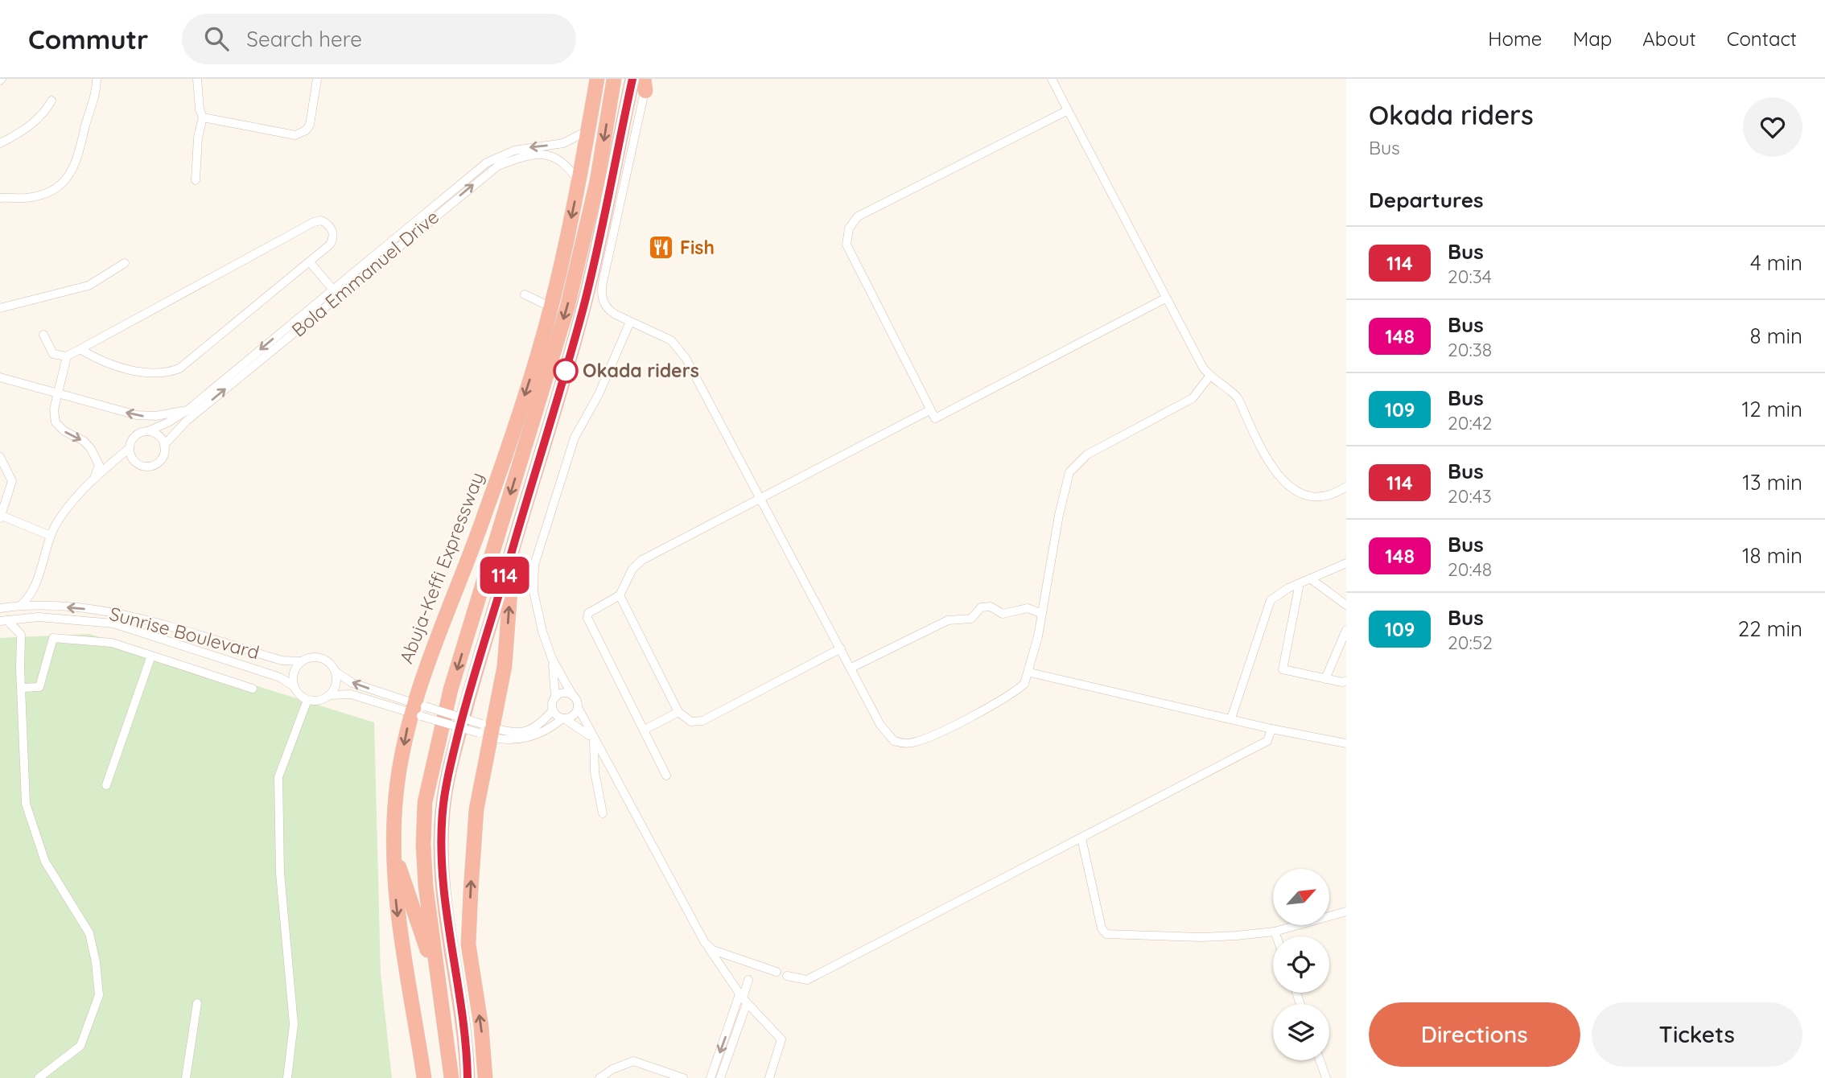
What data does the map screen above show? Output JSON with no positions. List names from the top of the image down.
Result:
{
  "streets": {
    "highway": ["Abuja-Keffi Expressway"],
    "street": ["Bola Emmanuel Drive", "Sunrise Boulevard"]
  },
  "crossings": [
    ["Bola Emmanuel Drive", "Abuja-Keffi Expressway"]
  ],
  "places": {
    "restaurant": ["Fish"],
    "other": ["Okada riders"]
  },
  "lines": ["bus line 114"],
  "north": "top right",
  "page": {
    "header": "Commutr",
    "search": "Search here",
    "nav": [
      "Home",
      "Map",
      "About",
      "Contact"
    ],
    "on_map": "114",
    "heading": [
      ["Okada riders", "Bus"],
      "Departures"
    ],
    "list": [
      {
        "mark": "114",
        "name": "Bus",
        "note": "20:34",
        "value": "4 min"
      },
      {
        "mark": "148",
        "name": "Bus",
        "note": "20:38",
        "value": "8 min"
      },
      {
        "mark": "109",
        "name": "Bus",
        "note": "20:42",
        "value": "12 min"
      },
      {
        "mark": "114",
        "name": "Bus",
        "note": "20:43",
        "value": "13 min"
      },
      {
        "mark": "148",
        "name": "Bus",
        "note": "20:48",
        "value": "18 min"
      },
      {
        "mark": "109",
        "name": "Bus",
        "note": "20:52",
        "value": "22 min"
      }
    ],
    "buttons": ["Directions", "Tickets"]
  }
}
